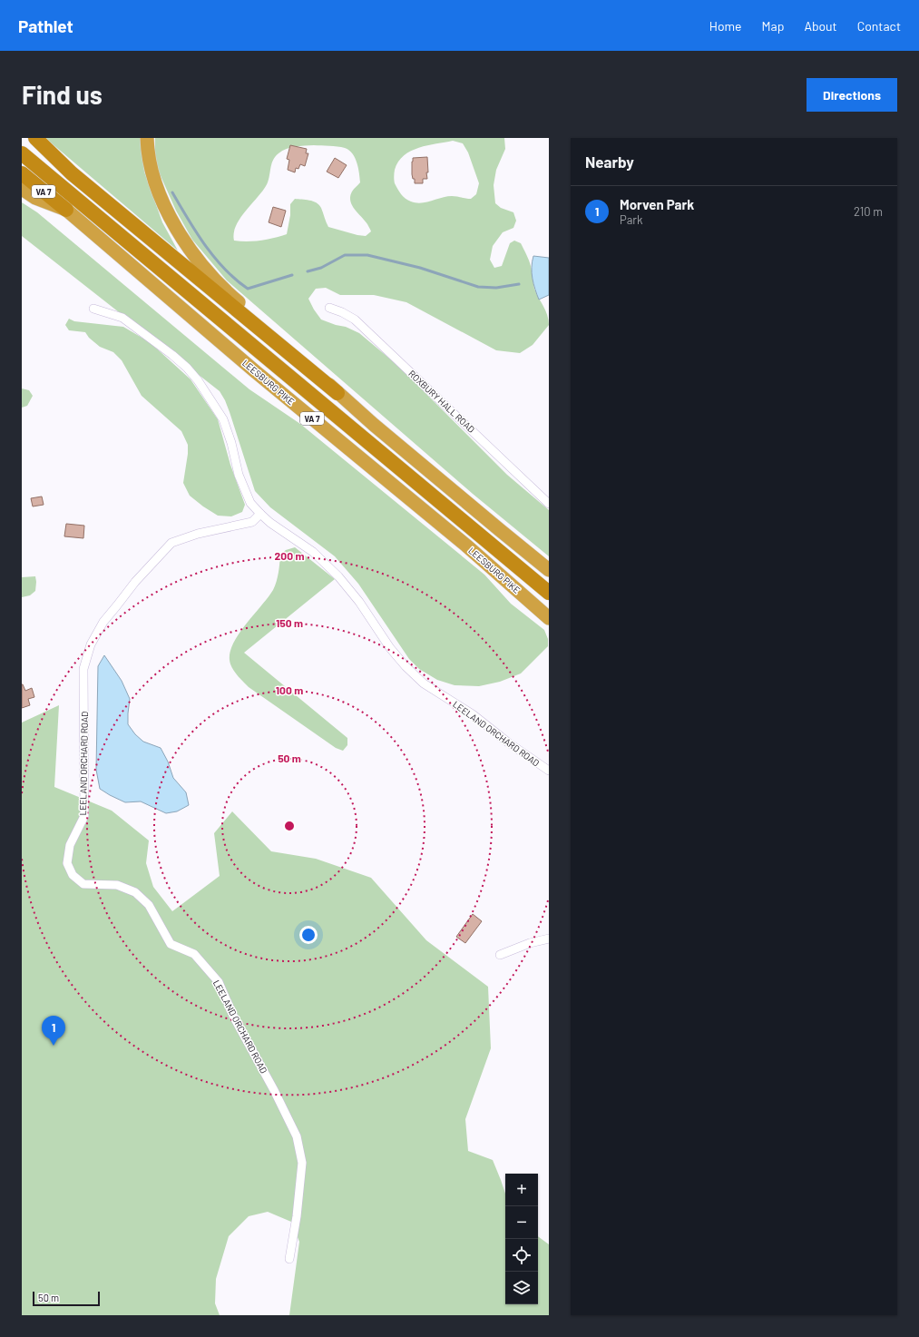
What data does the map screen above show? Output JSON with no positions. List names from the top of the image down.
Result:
{
  "streets": {
    "highway": ["VA 7", "LEESBURG PIKE"],
    "street": ["ROXBURY HALL ROAD", "LEELAND ORCHARD ROAD"]
  },
  "scale_bar": "50 m",
  "page": {
    "header": "Pathlet",
    "nav": [
      "Home",
      "Map",
      "About",
      "Contact"
    ],
    "buttons": "Directions",
    "title": "Find us",
    "heading": "Nearby",
    "list": [
      {
        "mark": "1",
        "name": "Morven Park",
        "note": "Park",
        "value": "210 m"
      }
    ],
    "pins": "1",
    "map_buttons": ["+", "−"],
    "scale": "50 m"
  },
  "rings": [
    "200 m",
    "150 m",
    "100 m",
    "50 m"
  ]
}
